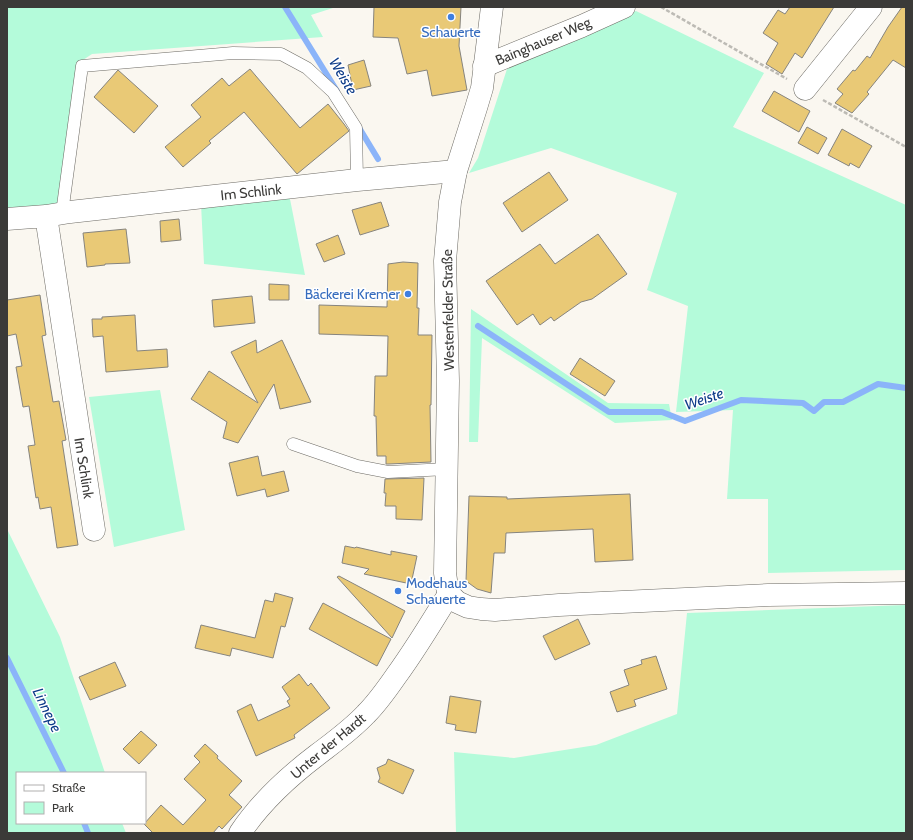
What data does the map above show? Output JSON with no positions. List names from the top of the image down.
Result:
{
  "streets": {
    "street": [
      "Bainghauser Weg",
      "Im Schlink",
      "Westenfelder Straße",
      "Unter der Hardt"
    ]
  },
  "crossings": [
    ["Bainghauser Weg", "Westenfelder Straße"],
    ["Im Schlink", "Westenfelder Straße"],
    ["Westenfelder Straße", "Unter der Hardt"]
  ],
  "water": ["Weiste", "Linnepe"],
  "places": ["Schauerte", "Bäckerei Kremer", "Modehaus Schauerte"],
  "legend": ["Straße", "Park"]
}
